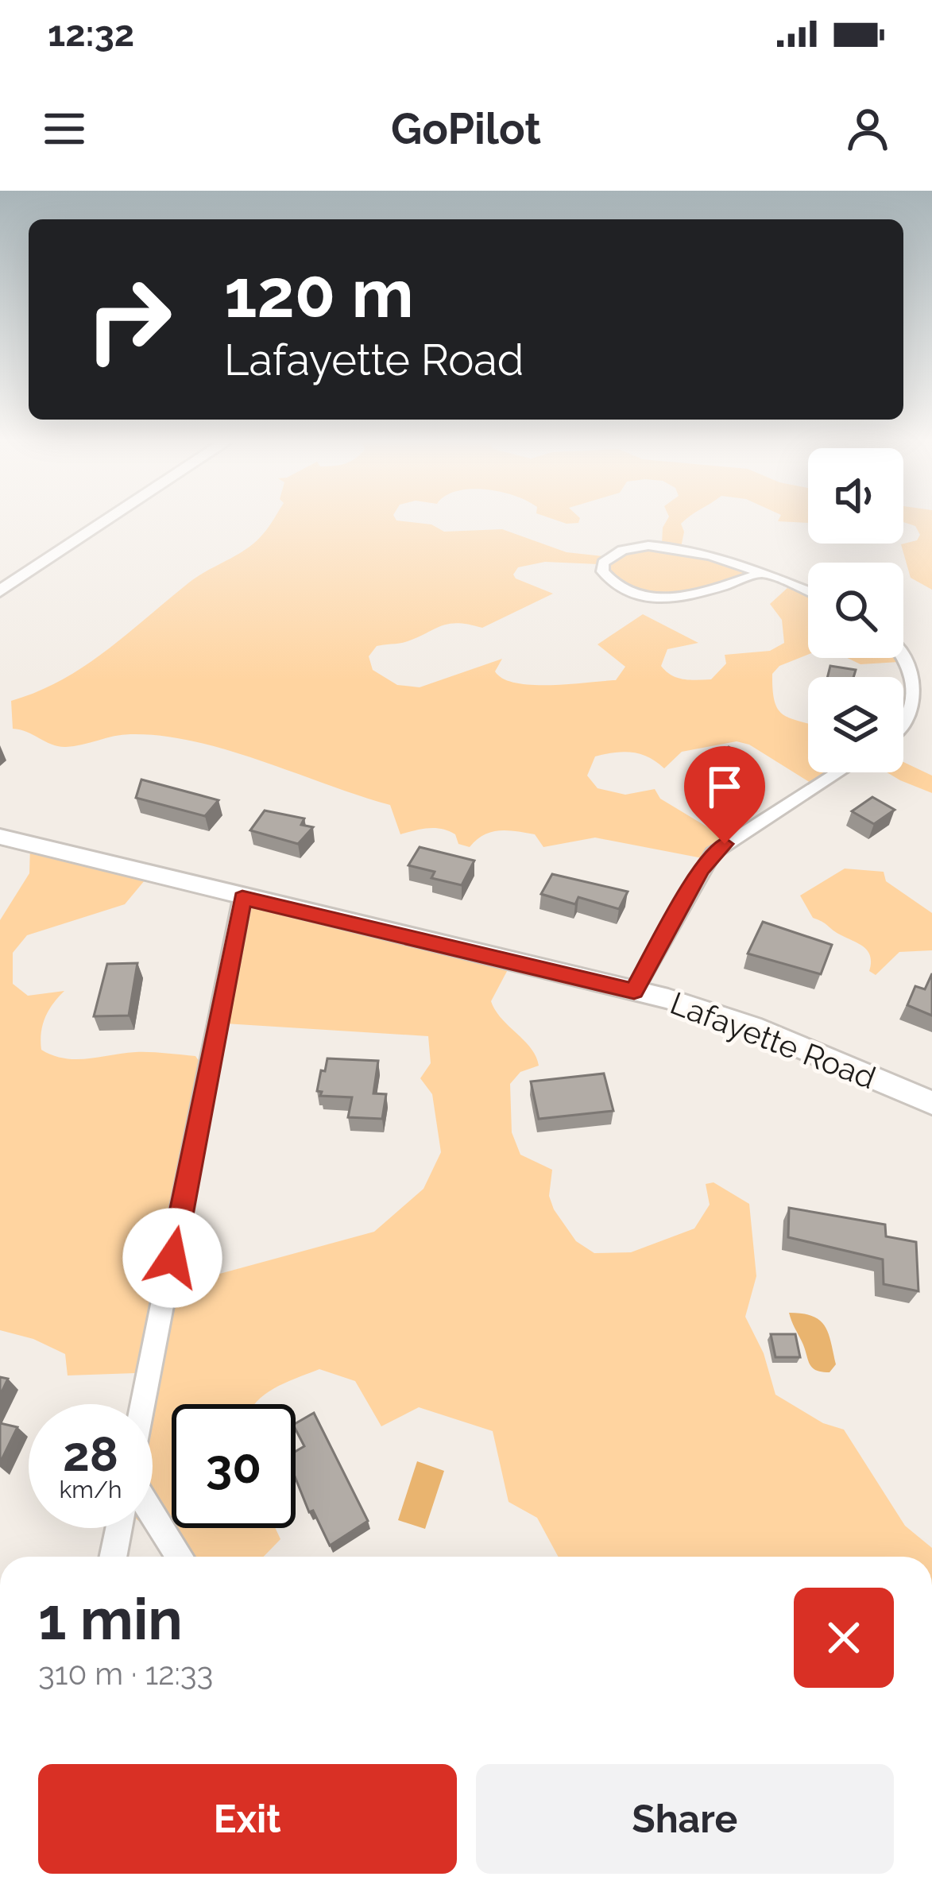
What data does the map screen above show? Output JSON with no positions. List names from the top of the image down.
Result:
{
  "streets": {
    "street": ["Lafayette Road"]
  },
  "page": {
    "status": "12:32",
    "header": "GoPilot",
    "turn": ["120 m", "Lafayette Road"],
    "speed": "28 km/h",
    "limit": "30",
    "heading": ["1 min", "310 m · 12:33"],
    "buttons": ["Exit", "Share"]
  }
}
